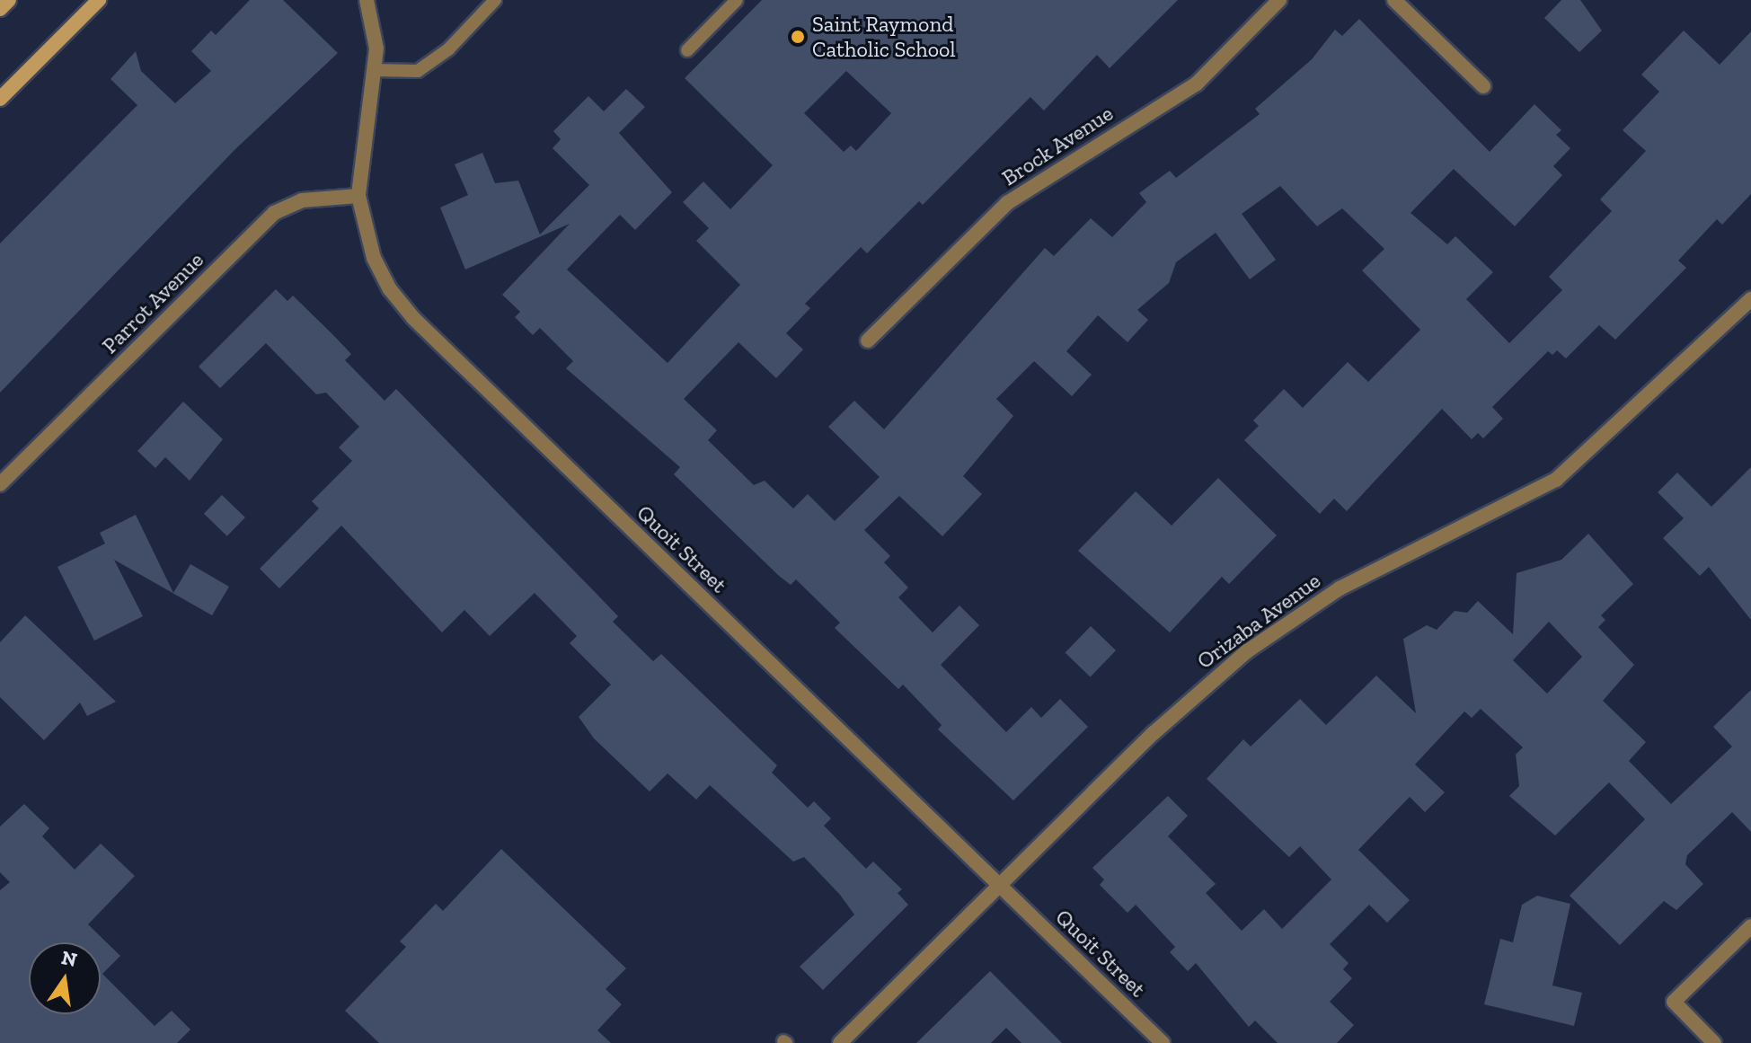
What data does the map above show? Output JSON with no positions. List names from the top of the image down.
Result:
{
  "streets": {
    "street": [
      "Brock Avenue",
      "Parrot Avenue",
      "Quoit Street",
      "Orizaba Avenue"
    ]
  },
  "crossings": [
    ["Parrot Avenue", "Quoit Street"],
    ["Quoit Street", "Orizaba Avenue"]
  ],
  "places": ["Saint Raymond Catholic School"],
  "north": "top"
}
